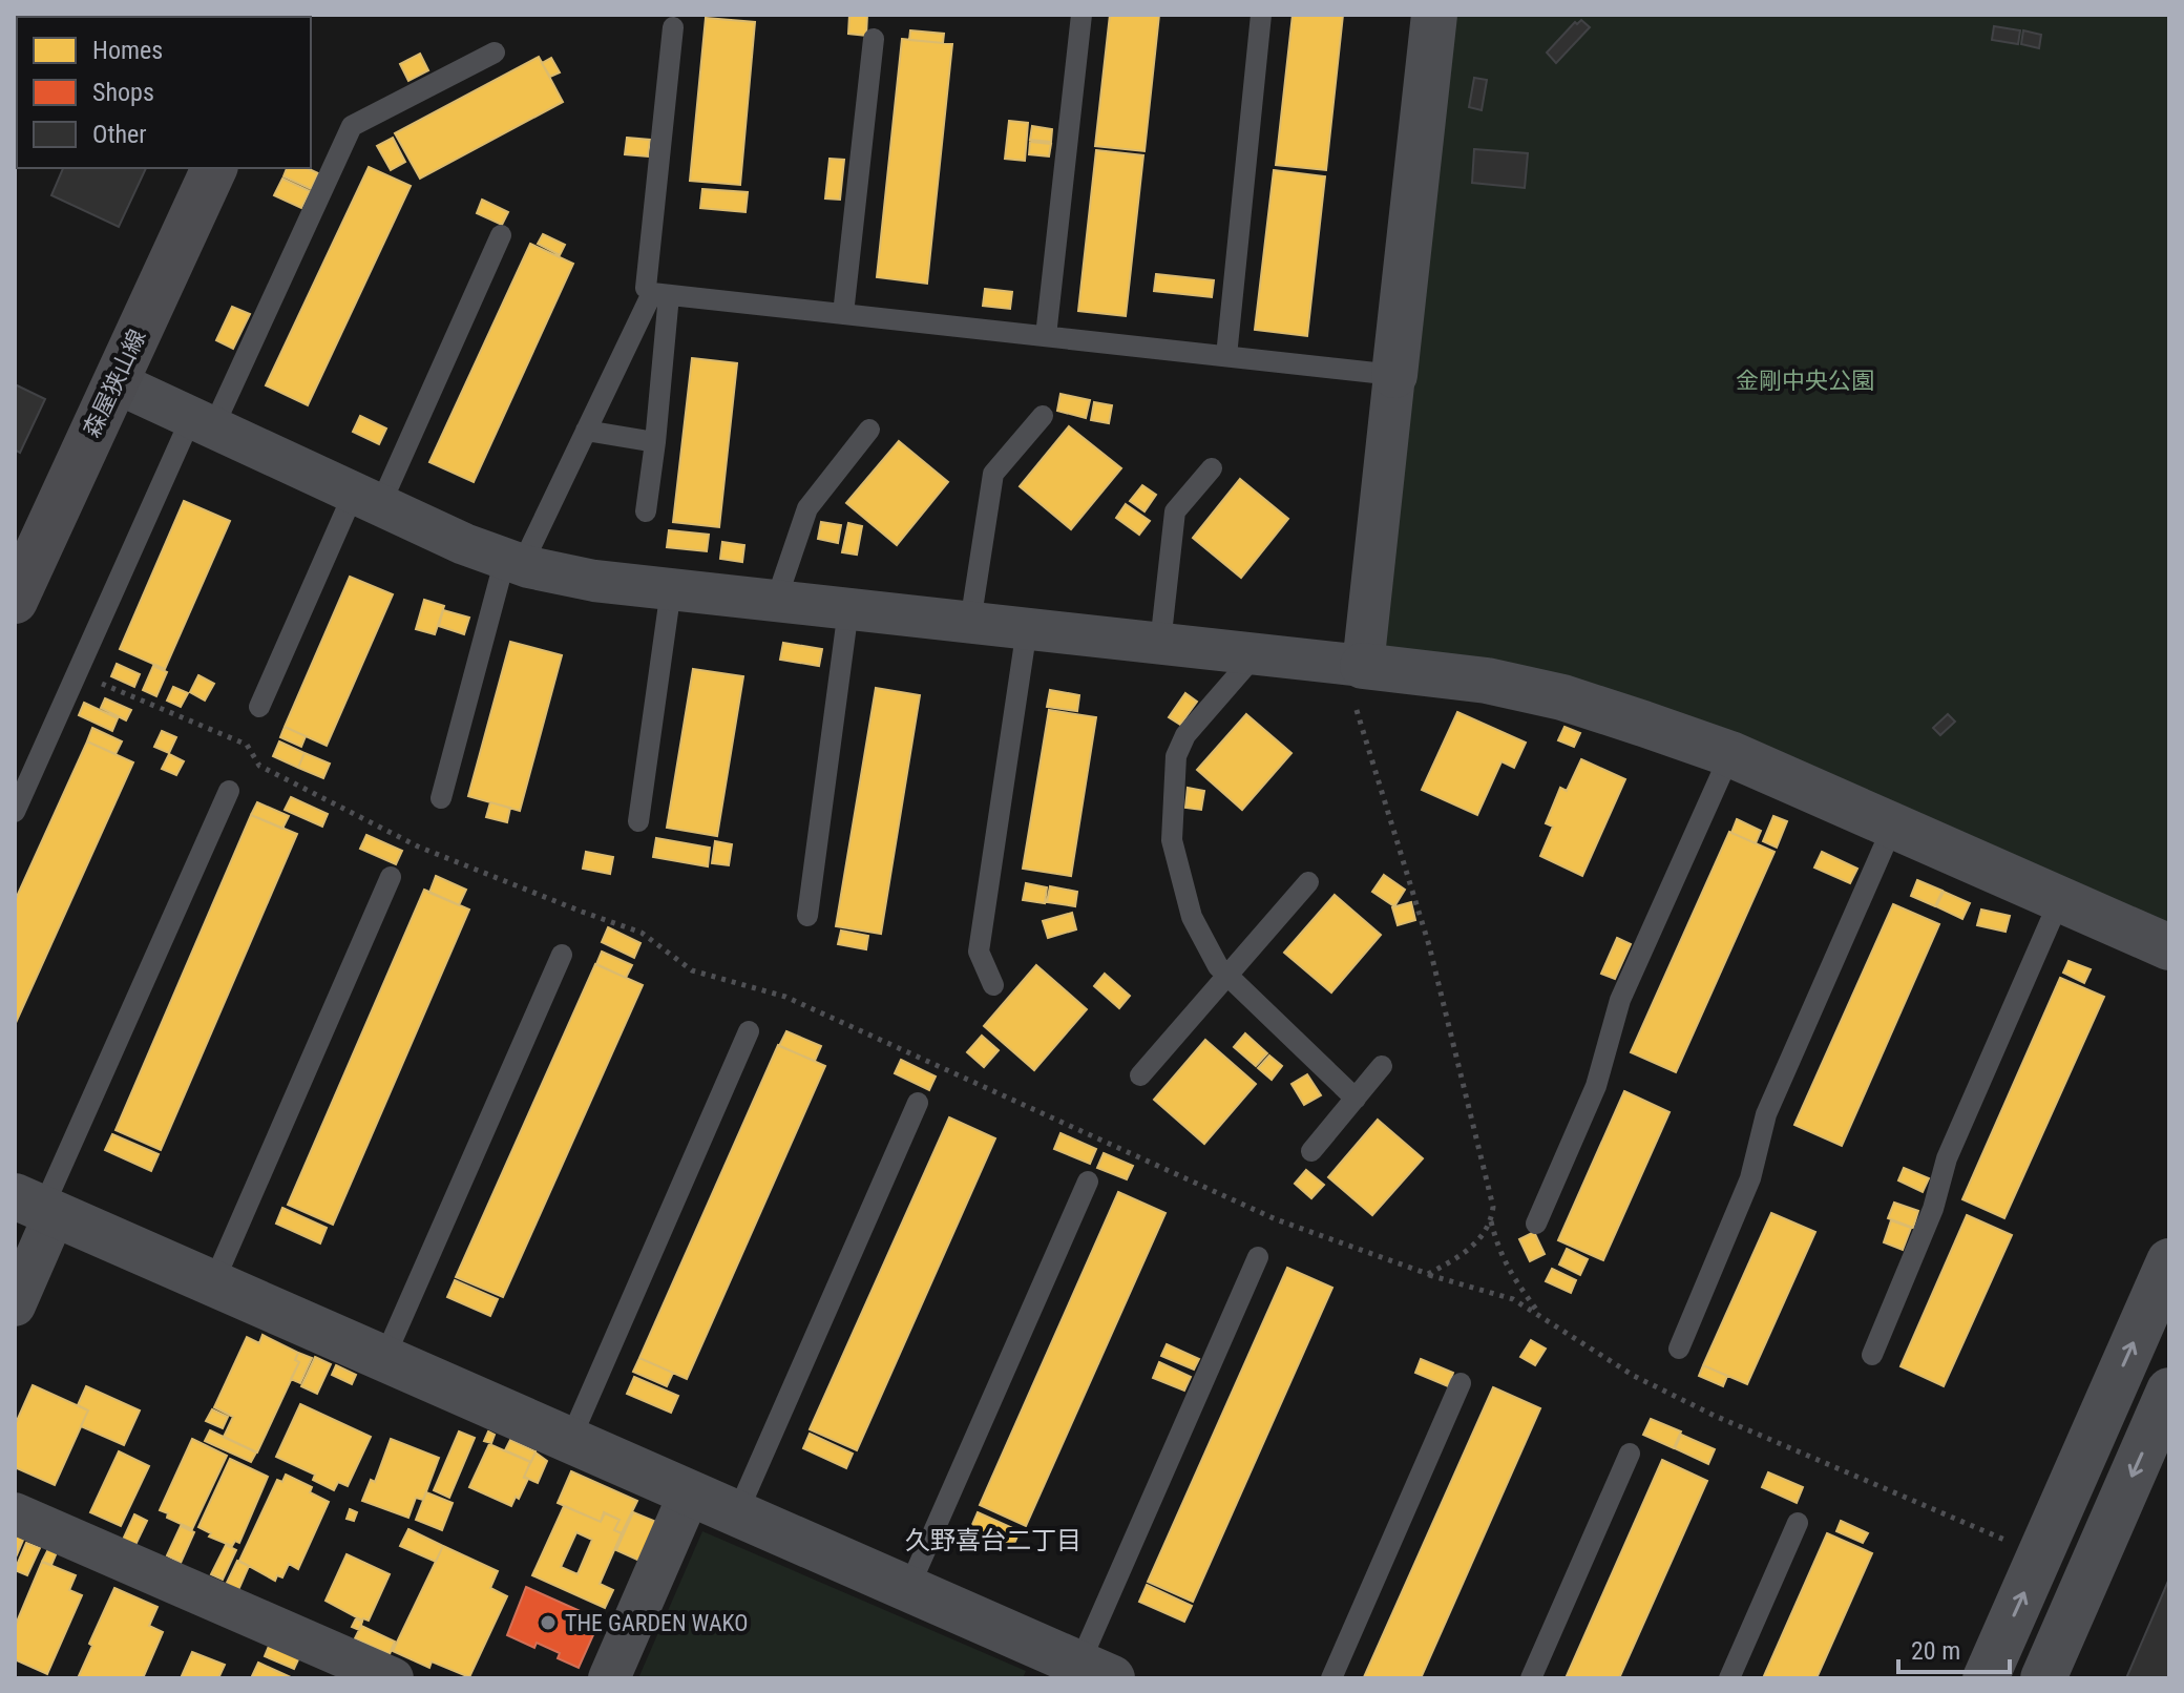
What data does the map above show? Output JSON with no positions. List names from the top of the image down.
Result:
{
  "streets": {
    "main road": ["森屋狭山線"]
  },
  "districts": ["久野喜台二丁目"],
  "parks": ["金剛中央公園"],
  "places": ["THE GARDEN WAKO"],
  "legend": ["Homes", "Shops", "Other"],
  "scale_bar": "20 m"
}
